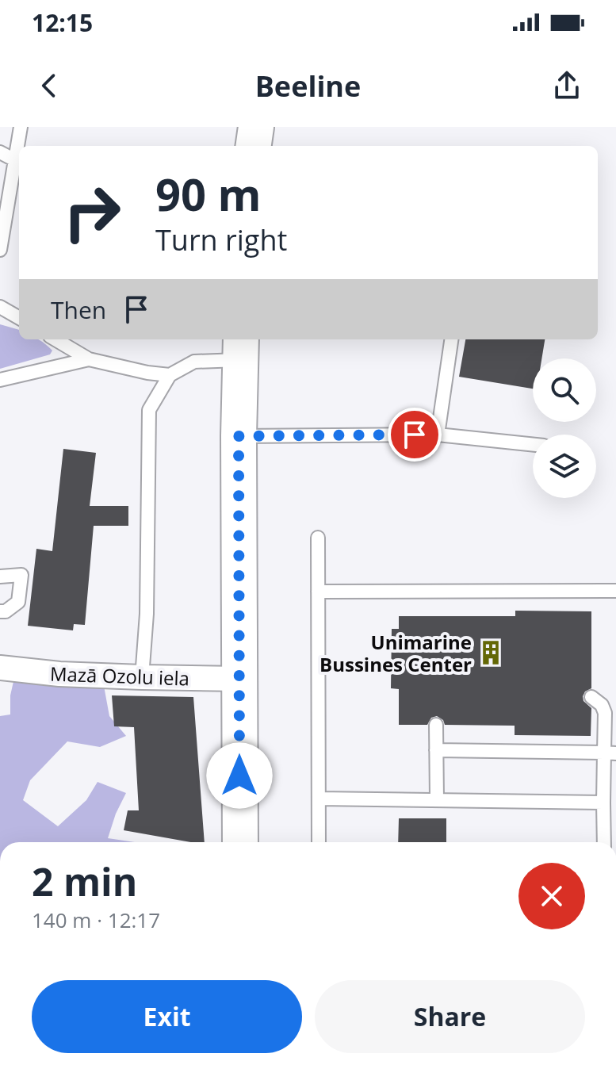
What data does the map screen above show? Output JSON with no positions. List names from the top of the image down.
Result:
{
  "streets": {
    "street": ["Mazā Ozolu iela"]
  },
  "places": {
    "building": ["Unimarine Bussines Center"]
  },
  "page": {
    "status": "12:15",
    "header": "Beeline",
    "turn": ["90 m", "Turn right"],
    "then": "Then",
    "heading": ["2 min", "140 m · 12:17"],
    "buttons": ["Exit", "Share"]
  }
}
